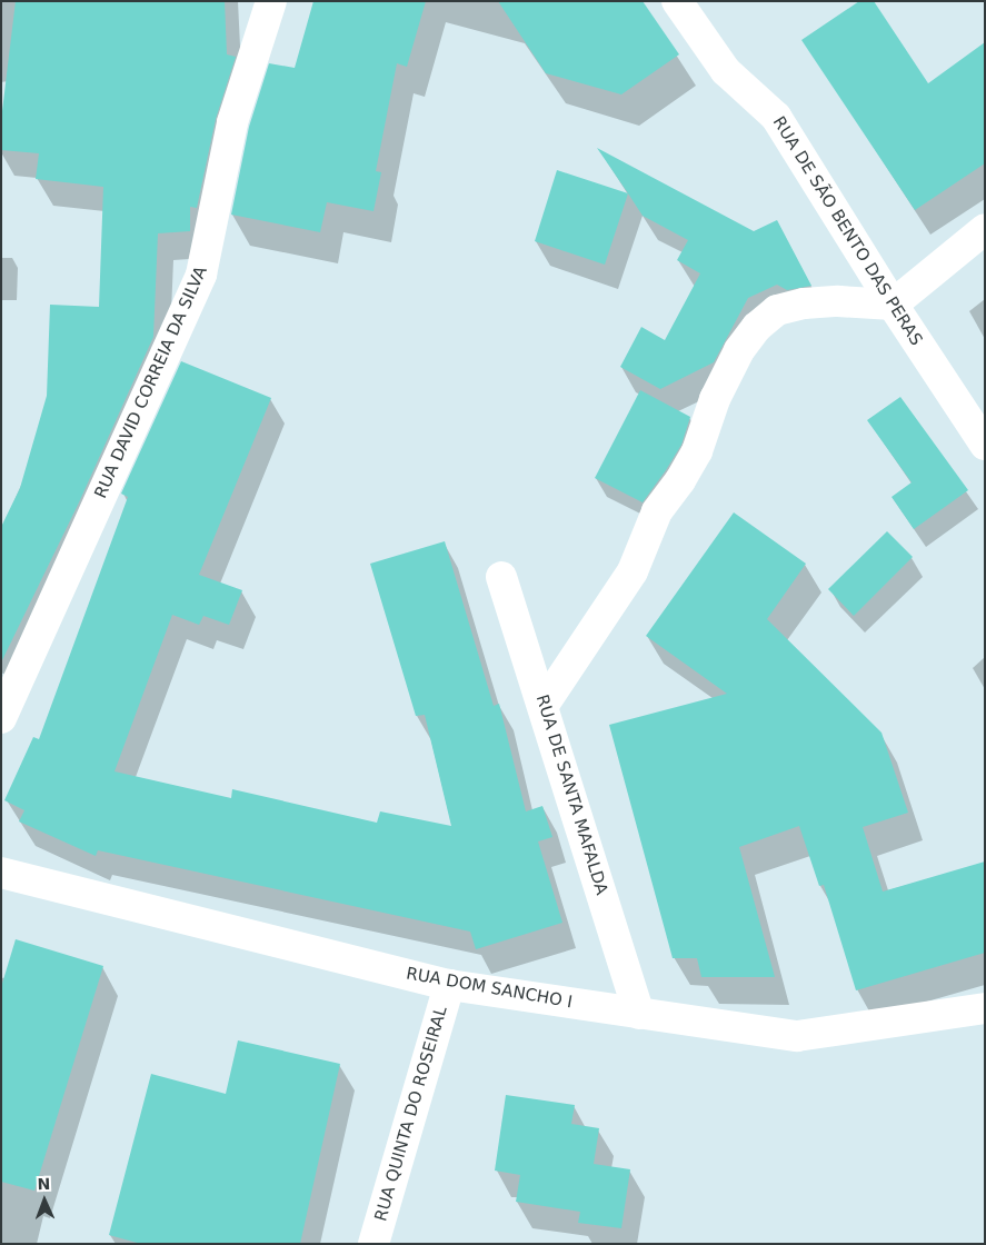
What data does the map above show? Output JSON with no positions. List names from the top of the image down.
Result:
{
  "streets": {
    "street": [
      "RUA DE SÃO BENTO DAS PERAS",
      "RUA DAVID CORREIA DA SILVA",
      "RUA DE SANTA MAFALDA",
      "RUA DOM SANCHO I",
      "RUA QUINTA DO ROSEIRAL"
    ]
  },
  "crossings": [
    ["RUA DE SANTA MAFALDA", "RUA DOM SANCHO I"],
    ["RUA DOM SANCHO I", "RUA QUINTA DO ROSEIRAL"]
  ],
  "north": "top"
}
